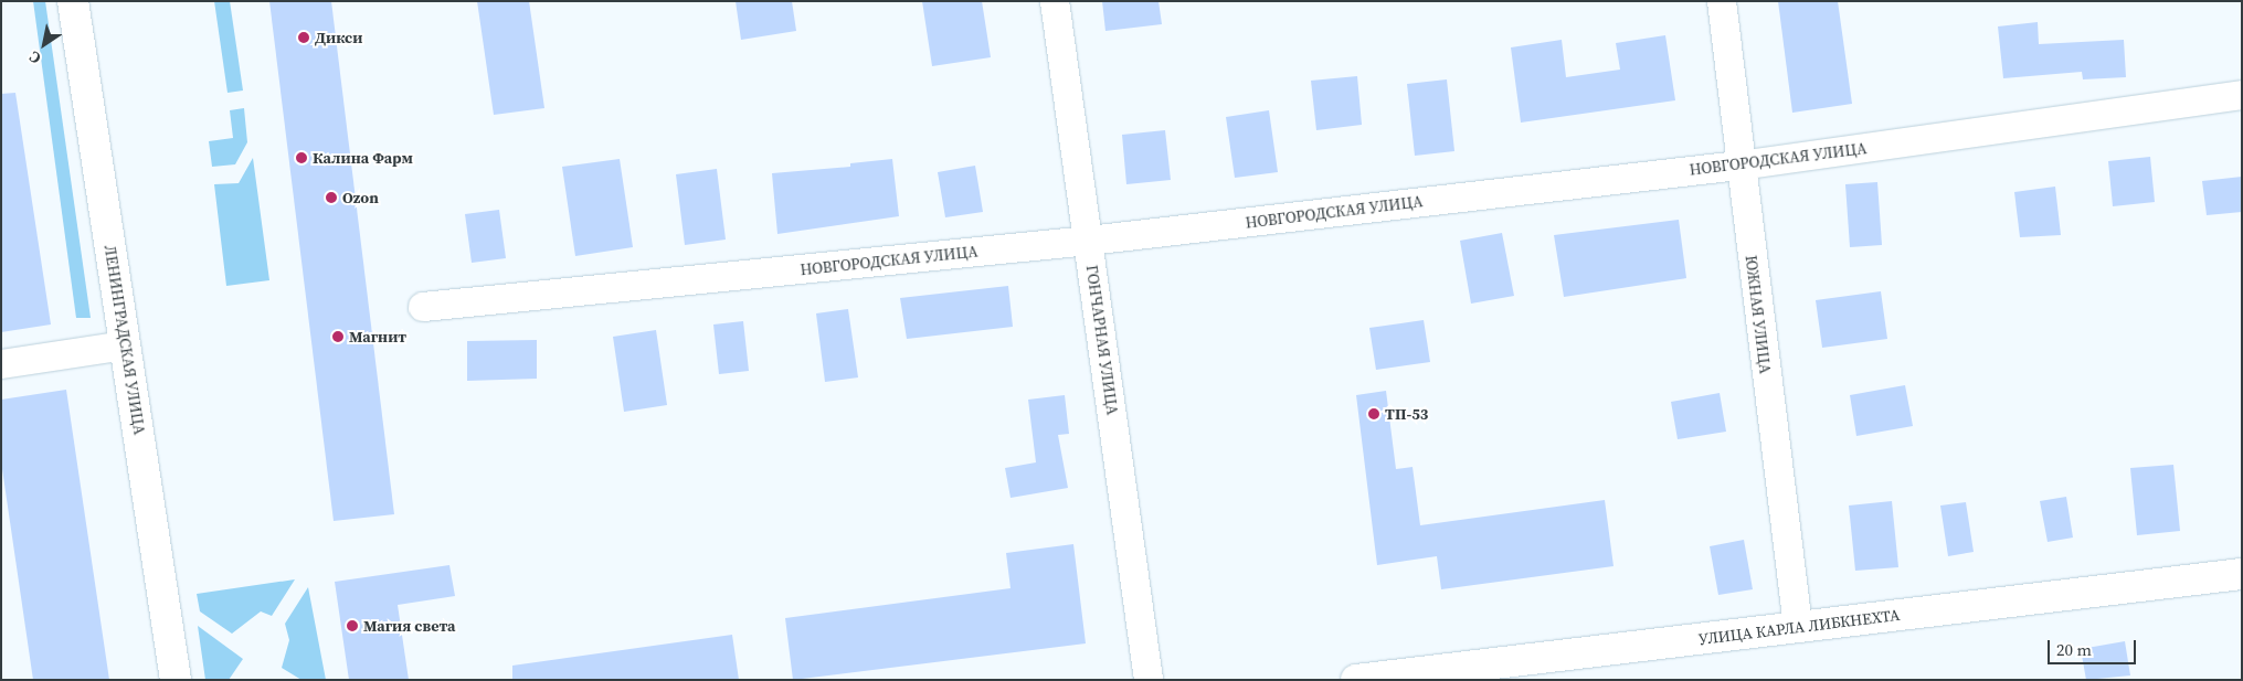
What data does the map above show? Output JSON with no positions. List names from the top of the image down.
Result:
{
  "streets": {
    "main road": ["ЛЕНИНГРАДСКАЯ УЛИЦА", "УЛИЦА КАРЛА ЛИБКНЕХТА"],
    "street": ["НОВГОРОДСКАЯ УЛИЦА", "ЮЖНАЯ УЛИЦА", "ГОНЧАРНАЯ УЛИЦА"]
  },
  "crossings": [
    ["НОВГОРОДСКАЯ УЛИЦА", "ЮЖНАЯ УЛИЦА"],
    ["НОВГОРОДСКАЯ УЛИЦА", "ГОНЧАРНАЯ УЛИЦА"],
    ["ЮЖНАЯ УЛИЦА", "УЛИЦА КАРЛА ЛИБКНЕХТА"]
  ],
  "places": [
    "Дикси",
    "Калина Фарм",
    "Ozon",
    "Магнит",
    "ТП-53",
    "Магия света"
  ],
  "scale_bar": "20 m",
  "north": "bottom left"
}
